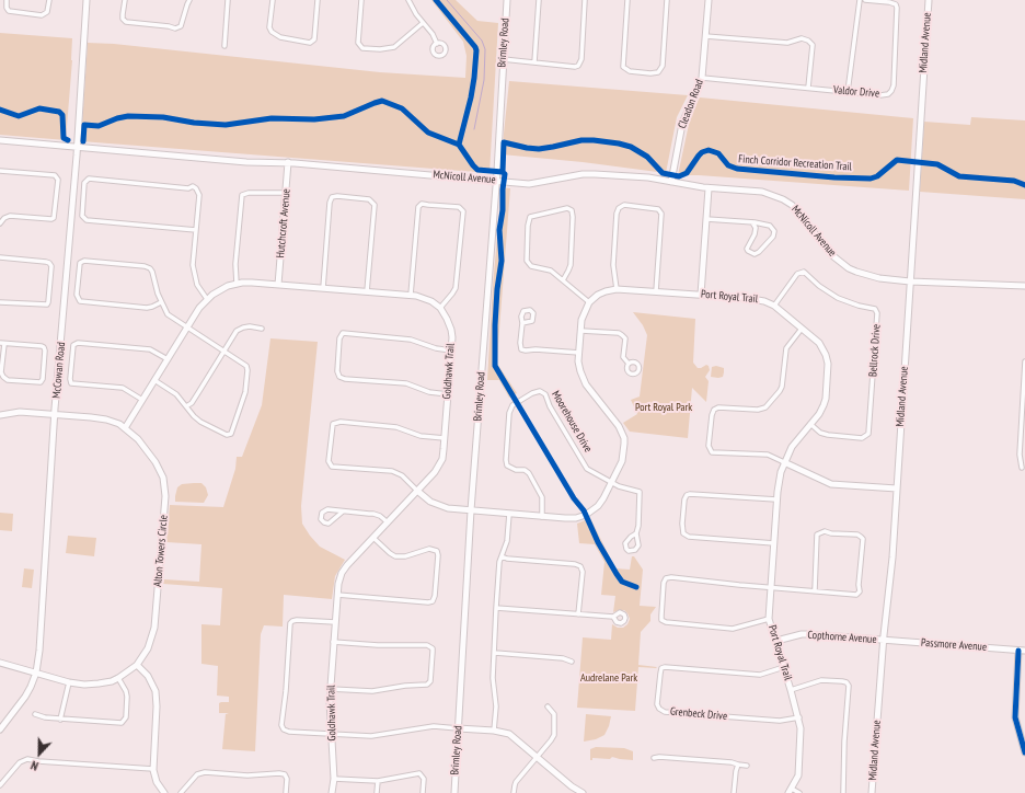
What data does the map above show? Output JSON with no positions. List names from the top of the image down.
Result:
{
  "streets": {
    "street": [
      "Brimley Road",
      "Midland Avenue",
      "Valdor Drive",
      "Cleadon Road",
      "McNicoll Avenue",
      "Hutchcroft Avenue",
      "Port Royal Trail",
      "Bellrock Drive",
      "McCowan Road",
      "Goldhawk Trail",
      "Moorehouse Drive",
      "Alton Towers Circle",
      "Copthorne Avenue",
      "Passmore Avenue",
      "Grenbeck Drive"
    ],
    "cycle path": ["Finch Corridor Recreation Trail"]
  },
  "crossings": [
    ["Brimley Road", "McNicoll Avenue"],
    ["Midland Avenue", "McNicoll Avenue"],
    ["Midland Avenue", "Copthorne Avenue"],
    ["Midland Avenue", "Passmore Avenue"],
    ["Valdor Drive", "Cleadon Road"],
    ["Cleadon Road", "McNicoll Avenue"],
    ["McNicoll Avenue", "Hutchcroft Avenue"],
    ["McNicoll Avenue", "McCowan Road"],
    ["Port Royal Trail", "Bellrock Drive"],
    ["Port Royal Trail", "Copthorne Avenue"],
    ["Port Royal Trail", "Grenbeck Drive"],
    ["McCowan Road", "Alton Towers Circle"],
    ["Copthorne Avenue", "Passmore Avenue"]
  ],
  "parks": ["Port Royal Park", "Audrelane Park"],
  "north": "bottom"
}
